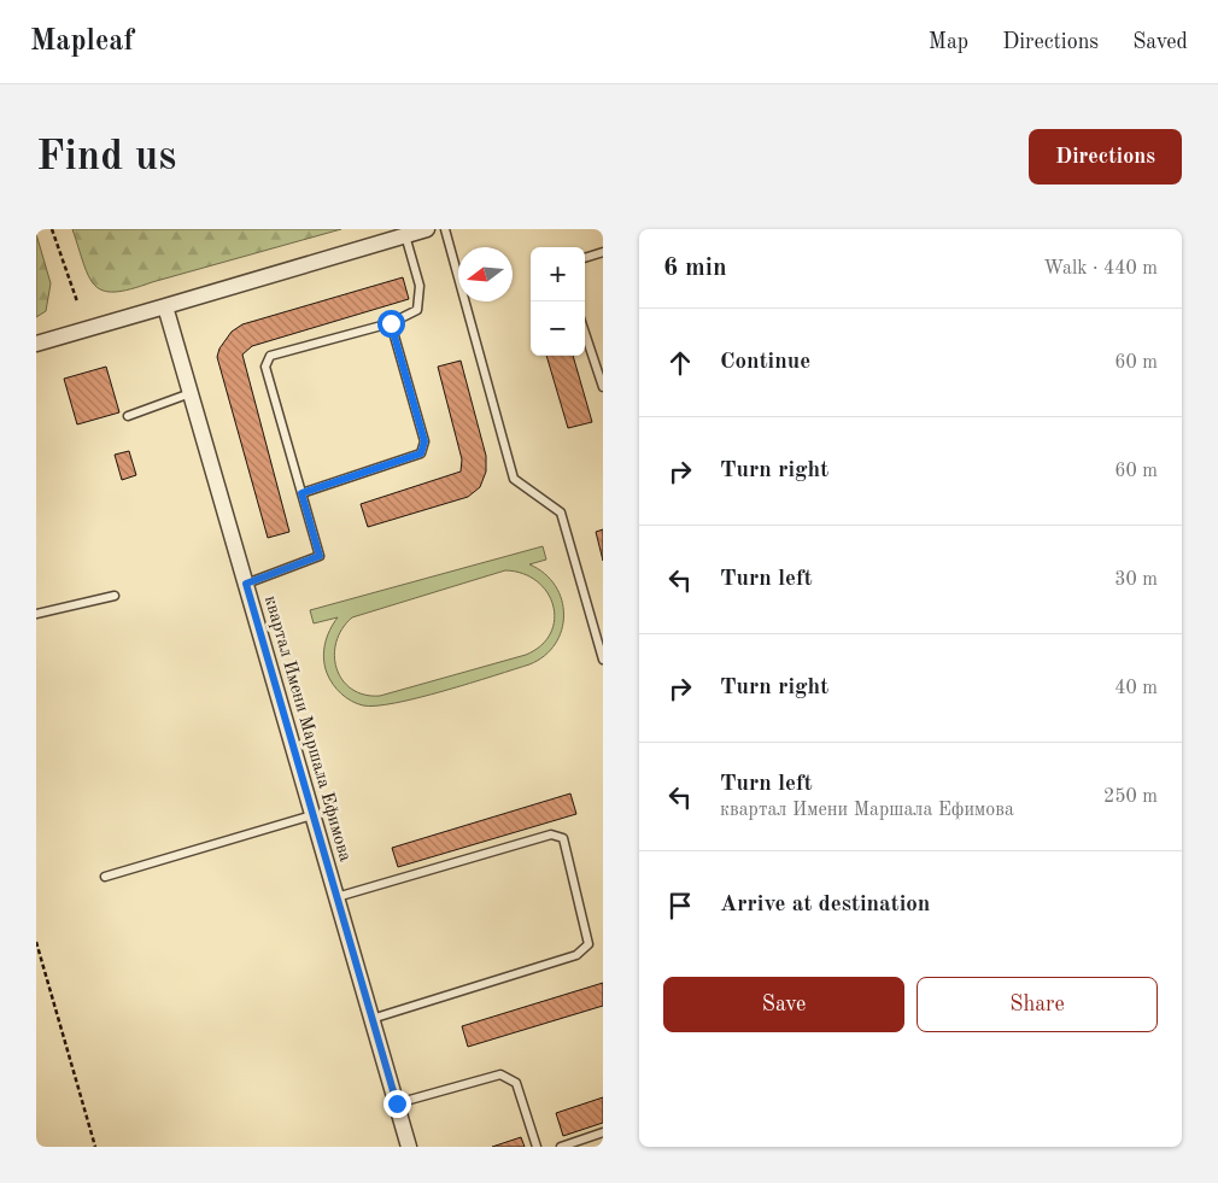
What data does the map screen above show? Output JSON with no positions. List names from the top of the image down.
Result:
{
  "streets": {
    "street": ["квартал Имени Маршала Ефимова"]
  },
  "north": "left",
  "page": {
    "header": "Mapleaf",
    "nav": ["Map", "Directions", "Saved"],
    "buttons": [
      "Directions",
      ["Save", "Share"]
    ],
    "title": "Find us",
    "heading": ["6 min", "Walk · 440 m"],
    "map_buttons": ["+", "−"],
    "list": [
      ["Continue", "60 m"],
      ["Turn right", "60 m"],
      ["Turn left", "30 m"],
      ["Turn right", "40 m"],
      ["Turn left", "квартал Имени Маршала Ефимова", "250 m"],
      "Arrive at destination"
    ]
  }
}
